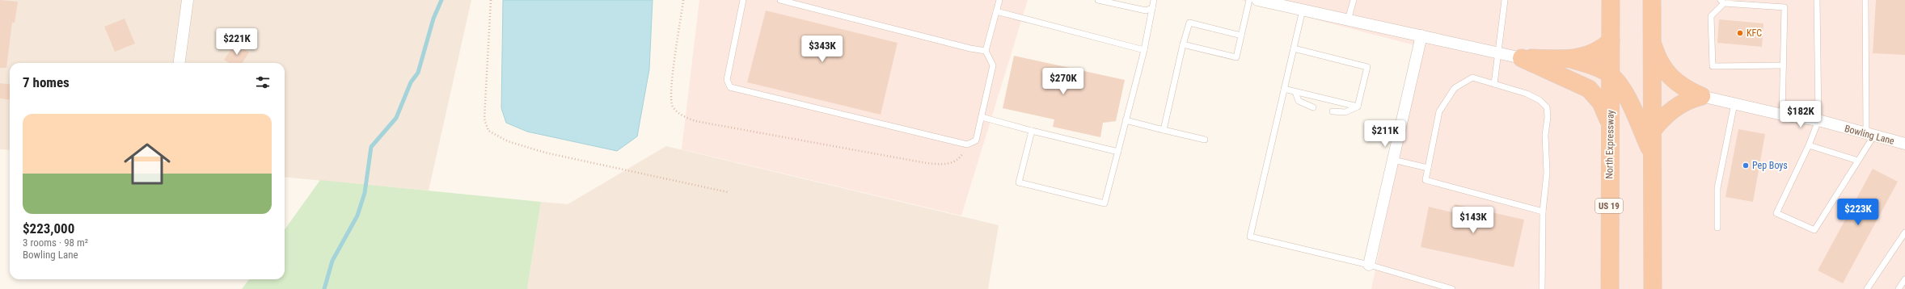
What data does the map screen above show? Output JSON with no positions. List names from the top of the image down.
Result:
{
  "streets": {
    "highway": ["North Expressway", "US 19"],
    "street": ["Bowling Lane"]
  },
  "places": ["KFC", "Pep Boys"],
  "page": {
    "price": [
      "$221K",
      "$343K",
      "$270K",
      "$182K",
      "$211K",
      "$223K",
      "$143K"
    ],
    "heading": "7 homes",
    "list": [
      {
        "name": "$223,000",
        "note": "3 rooms · 98 m² · Bowling Lane"
      }
    ]
  }
}
